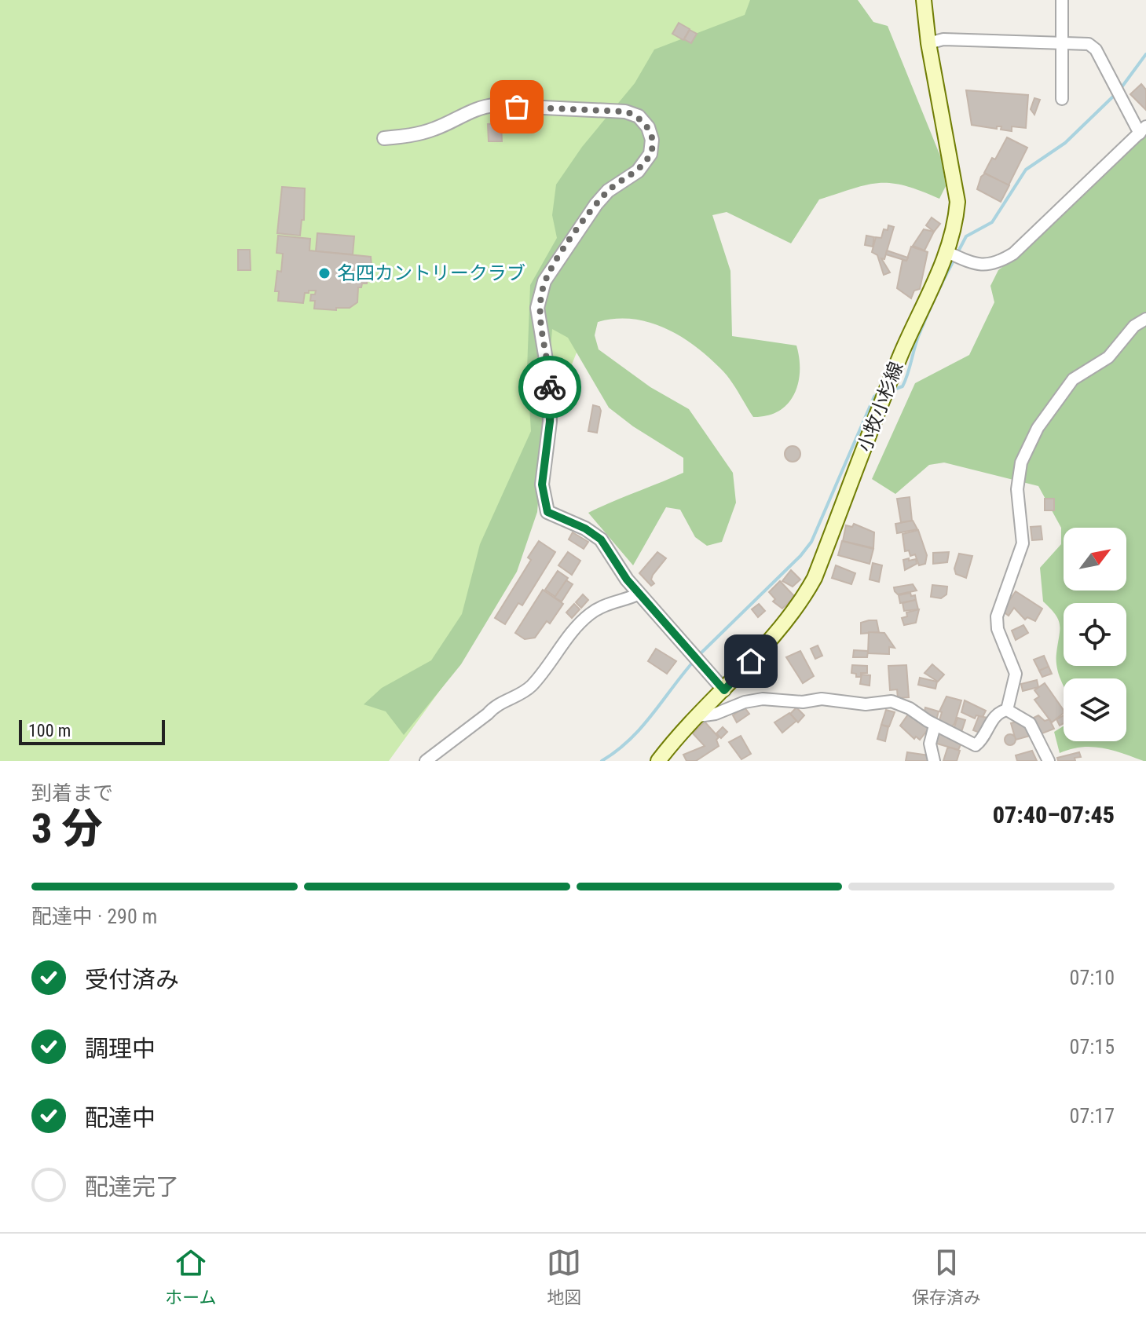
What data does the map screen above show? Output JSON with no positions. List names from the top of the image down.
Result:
{
  "streets": {
    "main road": ["小牧小杉線"]
  },
  "places": ["名四カントリークラブ"],
  "scale_bar": "100 m",
  "north": "top right",
  "page": {
    "scale": "100 m",
    "heading": ["3 分", "到着まで", "07:40–07:45"],
    "bar": "配達中 · 290 m",
    "list": [
      ["受付済み", "07:10"],
      ["調理中", "07:15"],
      ["配達中", "07:17"],
      "配達完了"
    ],
    "tabs": ["ホーム", "地図", "保存済み"]
  }
}
